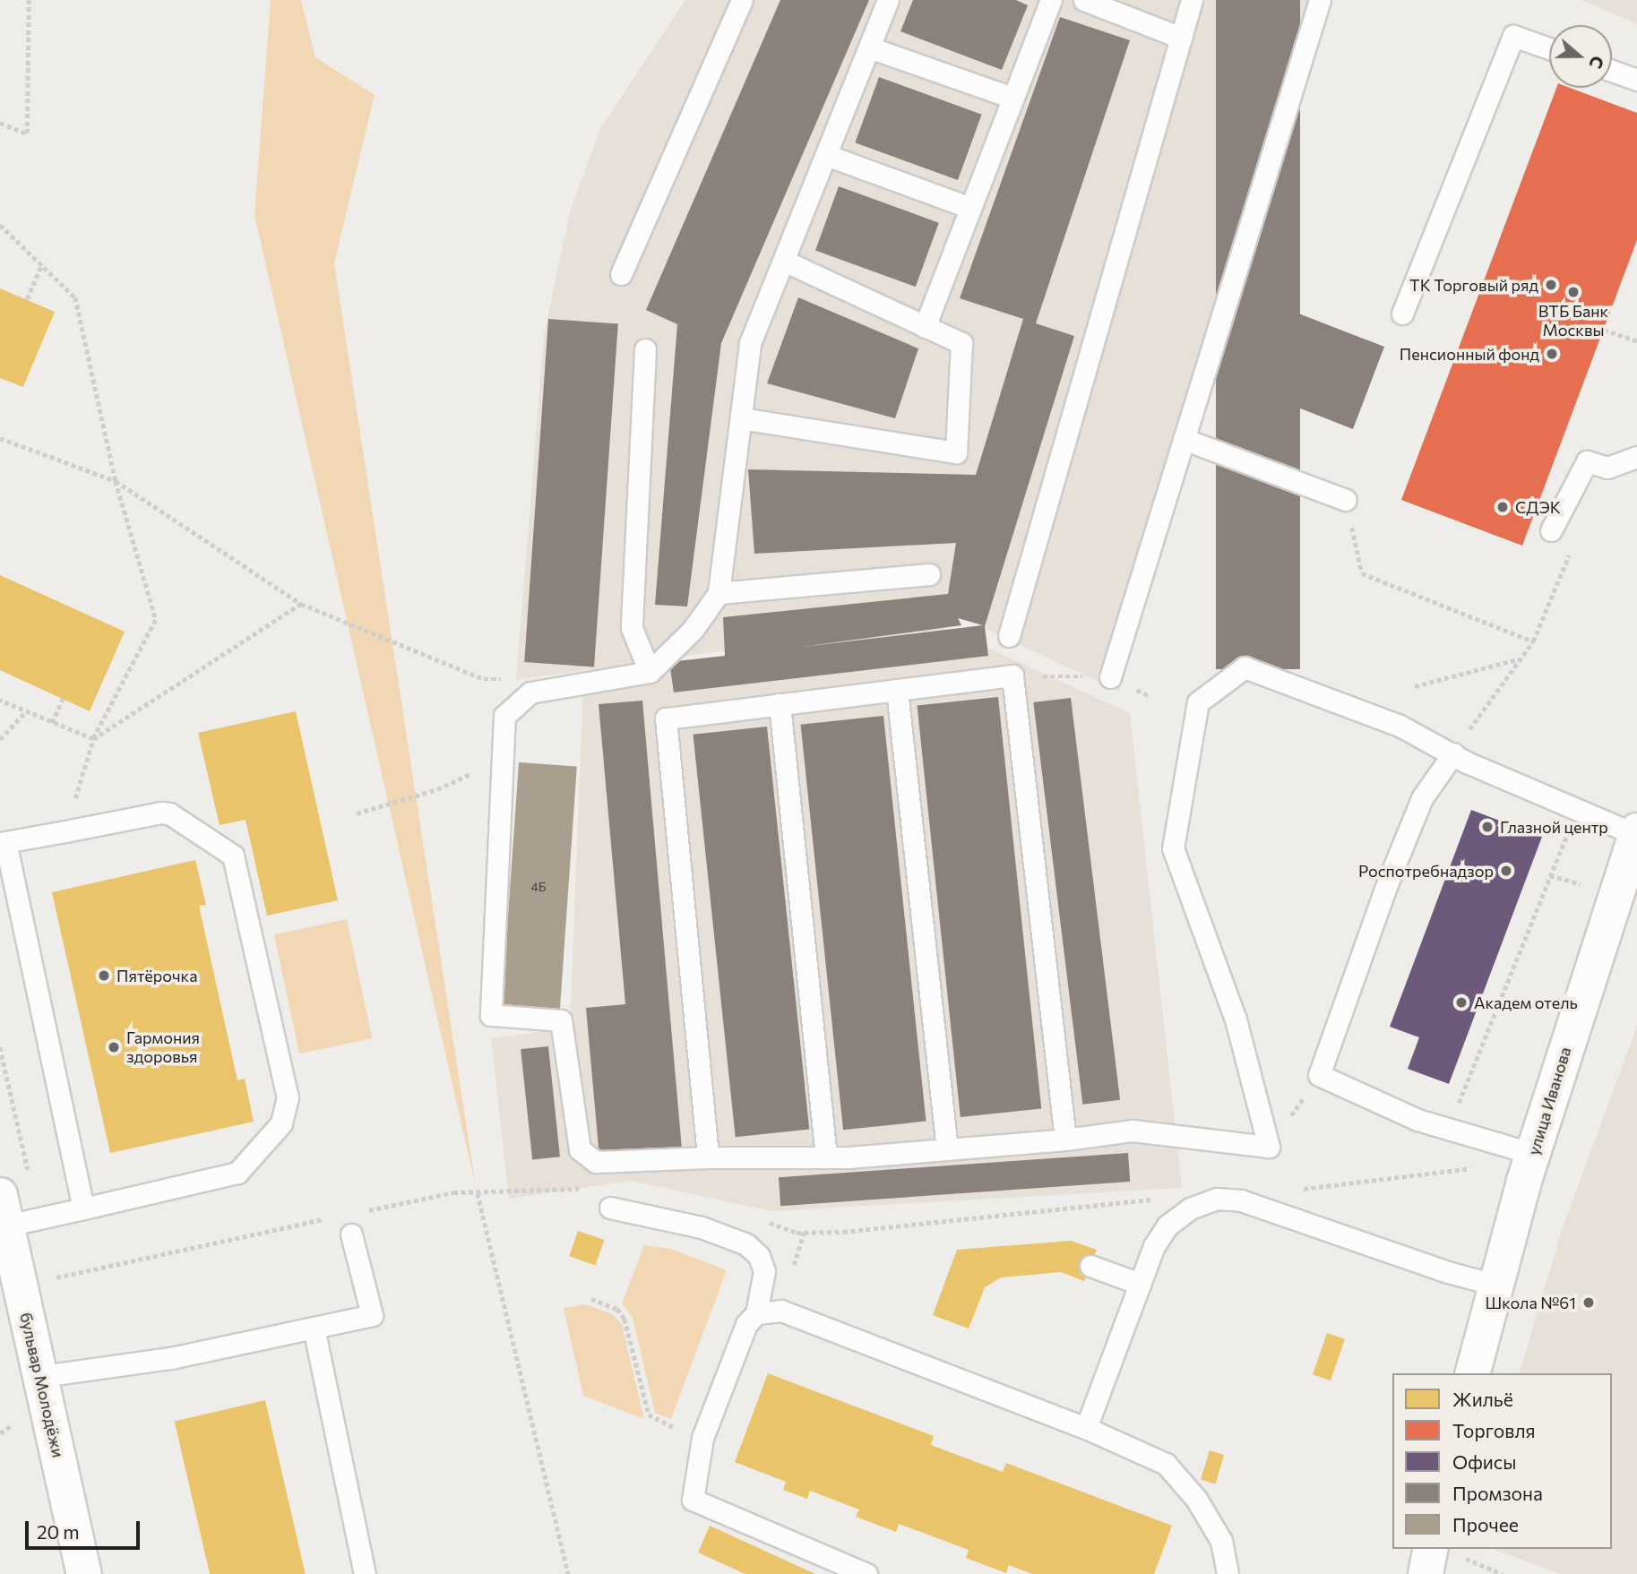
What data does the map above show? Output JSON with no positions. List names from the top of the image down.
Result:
{
  "streets": {
    "street": ["улица Иванова", "бульвар Молодёжи"]
  },
  "places": [
    "ТК Торговый ряд",
    "ВТБ Банк Москвы",
    "Пенсионный фонд",
    "СДЭК",
    "Глазной центр",
    "Роспотребнадзор",
    "Пятёрочка",
    "Академ отель",
    "Гармония здоровья",
    "Школа №61"
  ],
  "house_numbers": ["4Б"],
  "legend": [
    "Жильё",
    "Торговля",
    "Офисы",
    "Промзона",
    "Прочее"
  ],
  "scale_bar": "20 m",
  "north": "right"
}
